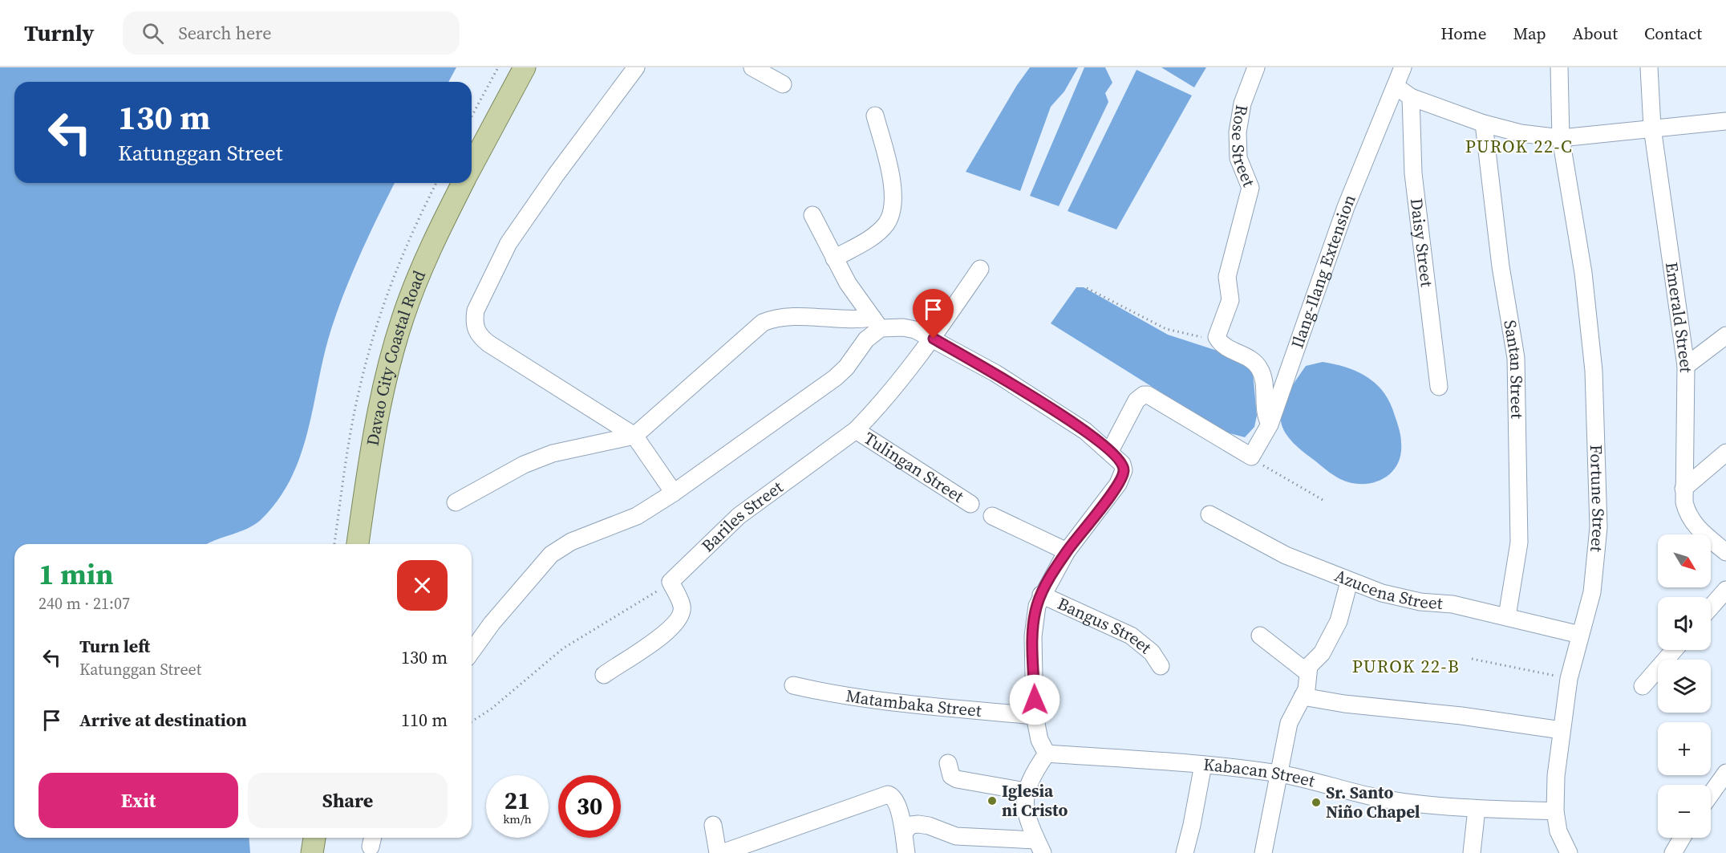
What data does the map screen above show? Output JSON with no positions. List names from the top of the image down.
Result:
{
  "streets": {
    "main road": ["Davao City Coastal Road"],
    "street": [
      "Rose Street",
      "Daisy Street",
      "Ilang-Ilang Extension",
      "Emerald Street",
      "Santan Street",
      "Tulingan Street",
      "Fortune Street",
      "Bariles Street",
      "Azucena Street",
      "Bangus Street",
      "Matambaka Street",
      "Kabacan Street"
    ]
  },
  "crossings": [
    ["Santan Street", "Azucena Street"],
    ["Tulingan Street", "Bariles Street"],
    ["Fortune Street", "Azucena Street"],
    ["Fortune Street", "Kabacan Street"]
  ],
  "districts": ["PUROK 22-C", "PUROK 22-B"],
  "places": ["Iglesia ni Cristo", "Sr. Santo Niño Chapel"],
  "north": "bottom right",
  "page": {
    "header": "Turnly",
    "search": "Search here",
    "nav": [
      "Home",
      "Map",
      "About",
      "Contact"
    ],
    "turn": ["130 m", "Katunggan Street"],
    "map_buttons": ["+", "−"],
    "heading": ["1 min", "240 m · 21:07"],
    "list": [
      {
        "name": "Turn left",
        "note": "Katunggan Street",
        "value": "130 m"
      },
      {
        "name": "Arrive at destination",
        "value": "110 m"
      }
    ],
    "buttons": ["Exit", "Share"],
    "speed": "21 km/h",
    "limit": "30"
  }
}
